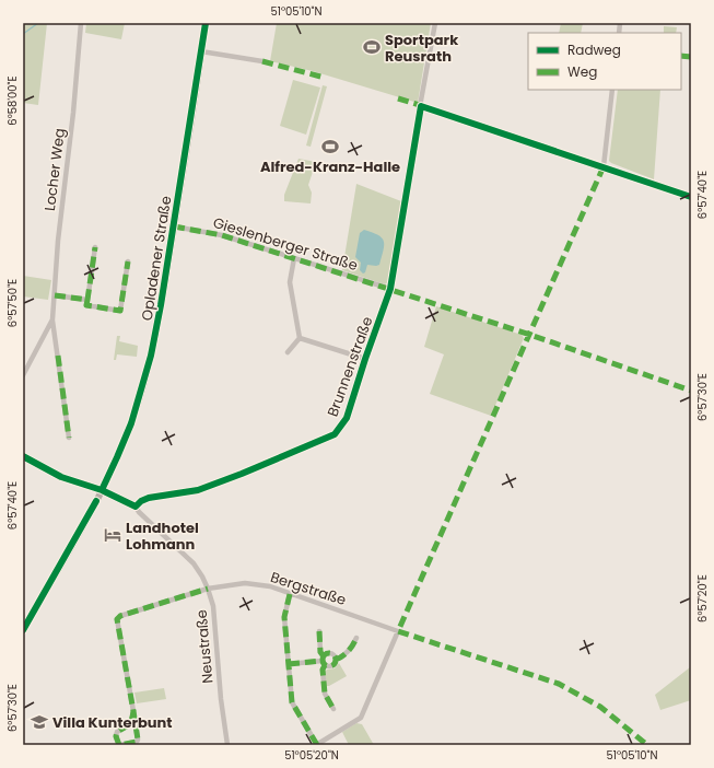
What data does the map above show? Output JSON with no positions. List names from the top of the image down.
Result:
{
  "streets": {
    "main road": ["Opladener Straße"],
    "street": [
      "Locher Weg",
      "Gieslenberger Straße",
      "Brunnenstraße",
      "Bergstraße",
      "Neustraße"
    ]
  },
  "crossings": [
    ["Gieslenberger Straße", "Opladener Straße"],
    ["Gieslenberger Straße", "Brunnenstraße"],
    ["Opladener Straße", "Neustraße"],
    ["Brunnenstraße", "Neustraße"],
    ["Bergstraße", "Neustraße"]
  ],
  "places": {
    "sports": ["Sportpark Reusrath", "Alfred-Kranz-Halle"],
    "hotel": ["Landhotel Lohmann"],
    "school or university": ["Villa Kunterbunt"]
  },
  "legend": ["Radweg", "Weg"],
  "coordinates": [
    "51°05'10\"N",
    "6°58'00\"E",
    "6°57'40\"E",
    "6°57'50\"E",
    "6°57'30\"E",
    "6°57'20\"E",
    "51°05'20\"N"
  ]
}
